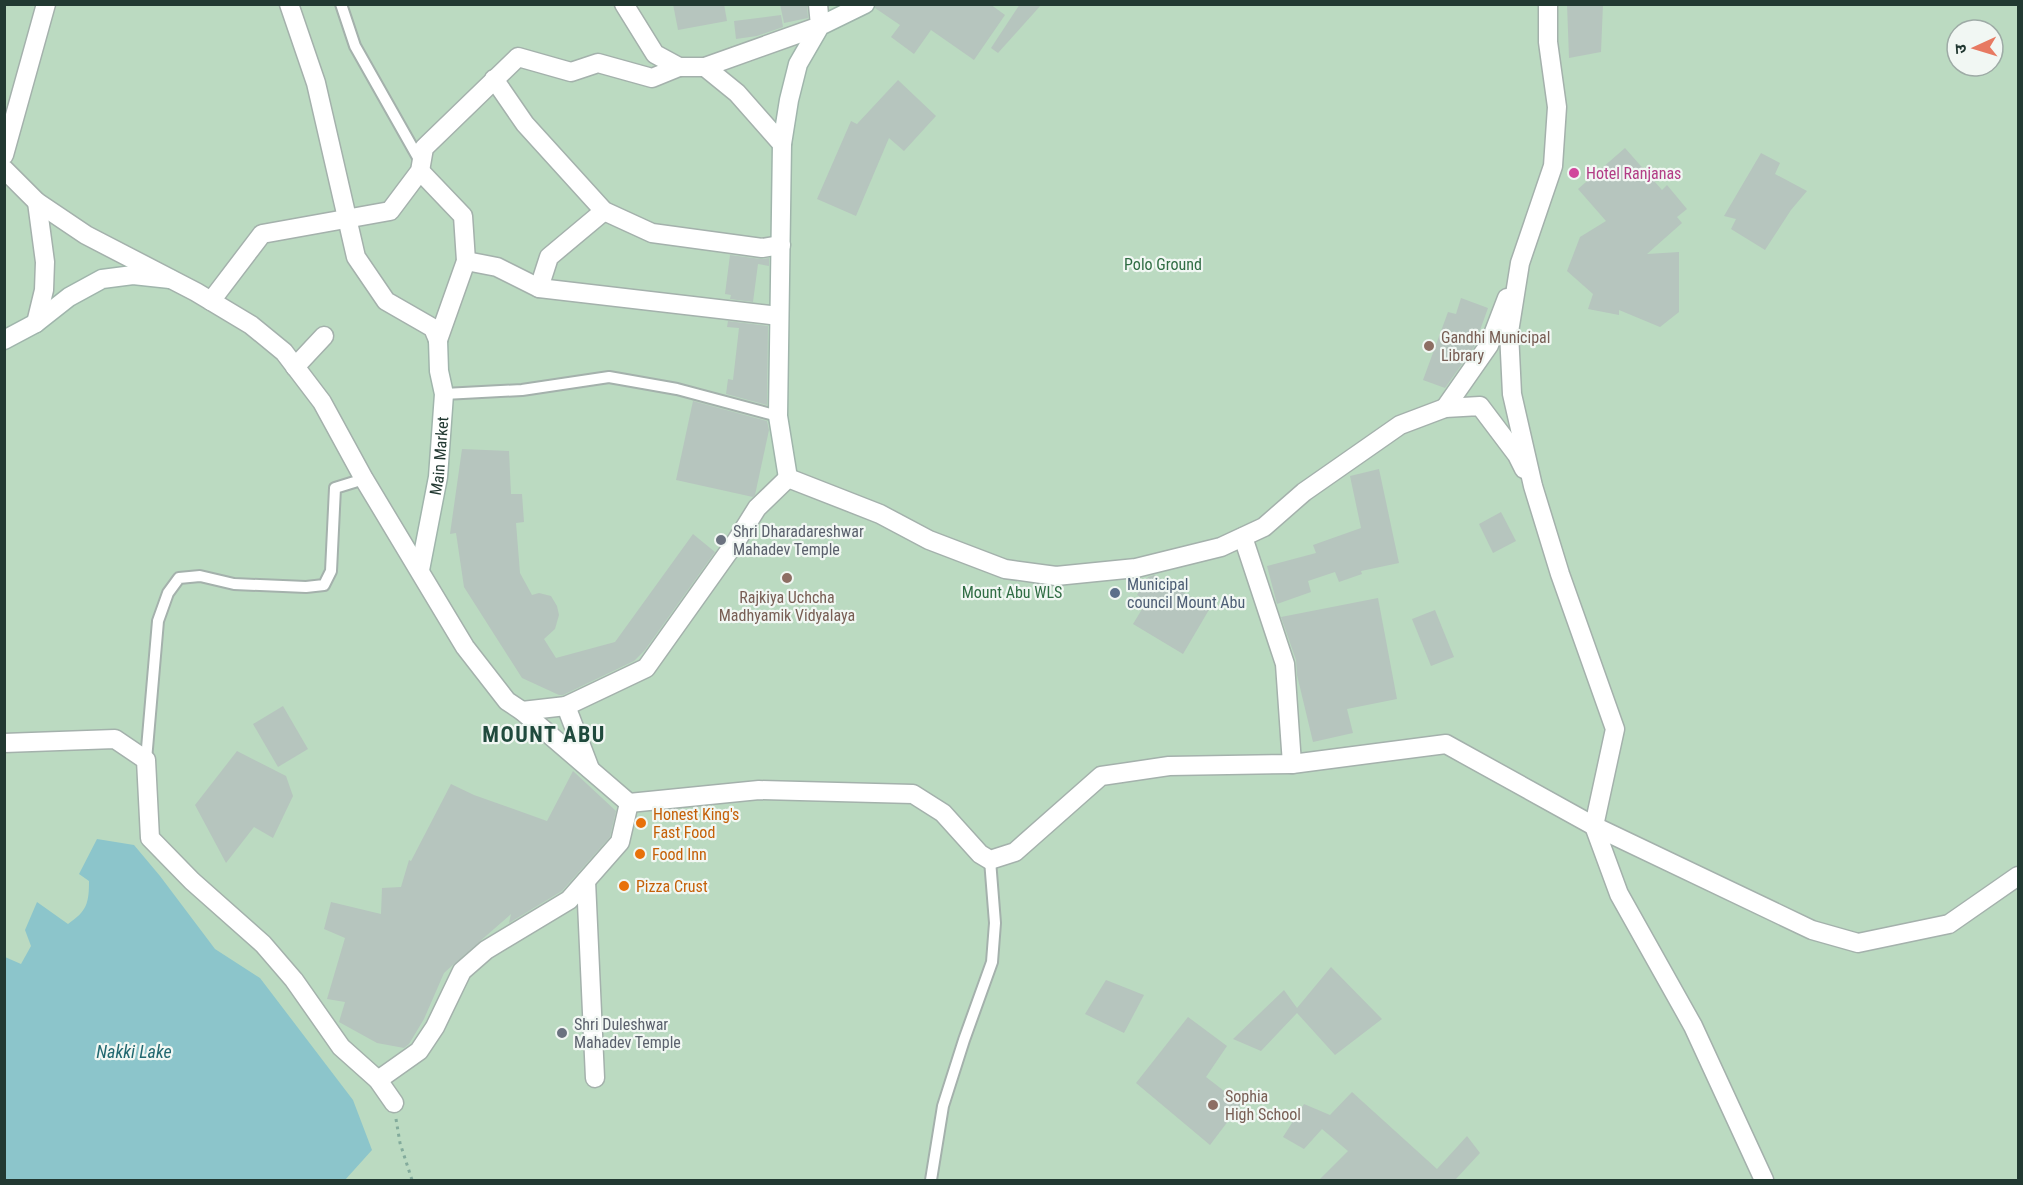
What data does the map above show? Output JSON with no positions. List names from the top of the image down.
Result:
{
  "streets": {
    "street": ["Main Market"]
  },
  "districts": ["MOUNT ABU"],
  "water": ["Nakki Lake"],
  "parks": ["Polo Ground", "Mount Abu WLS"],
  "places": [
    "Hotel Ranjanas",
    "Gandhi Municipal Library",
    "Shri Dharadareshwar Mahadev Temple",
    "Rajkiya Uchcha Madhyamik Vidyalaya",
    "Municipal council Mount Abu",
    "Honest King's Fast Food",
    "Food Inn",
    "Pizza Crust",
    "Shri Duleshwar Mahadev Temple",
    "Sophia High School"
  ],
  "north": "left"
}
